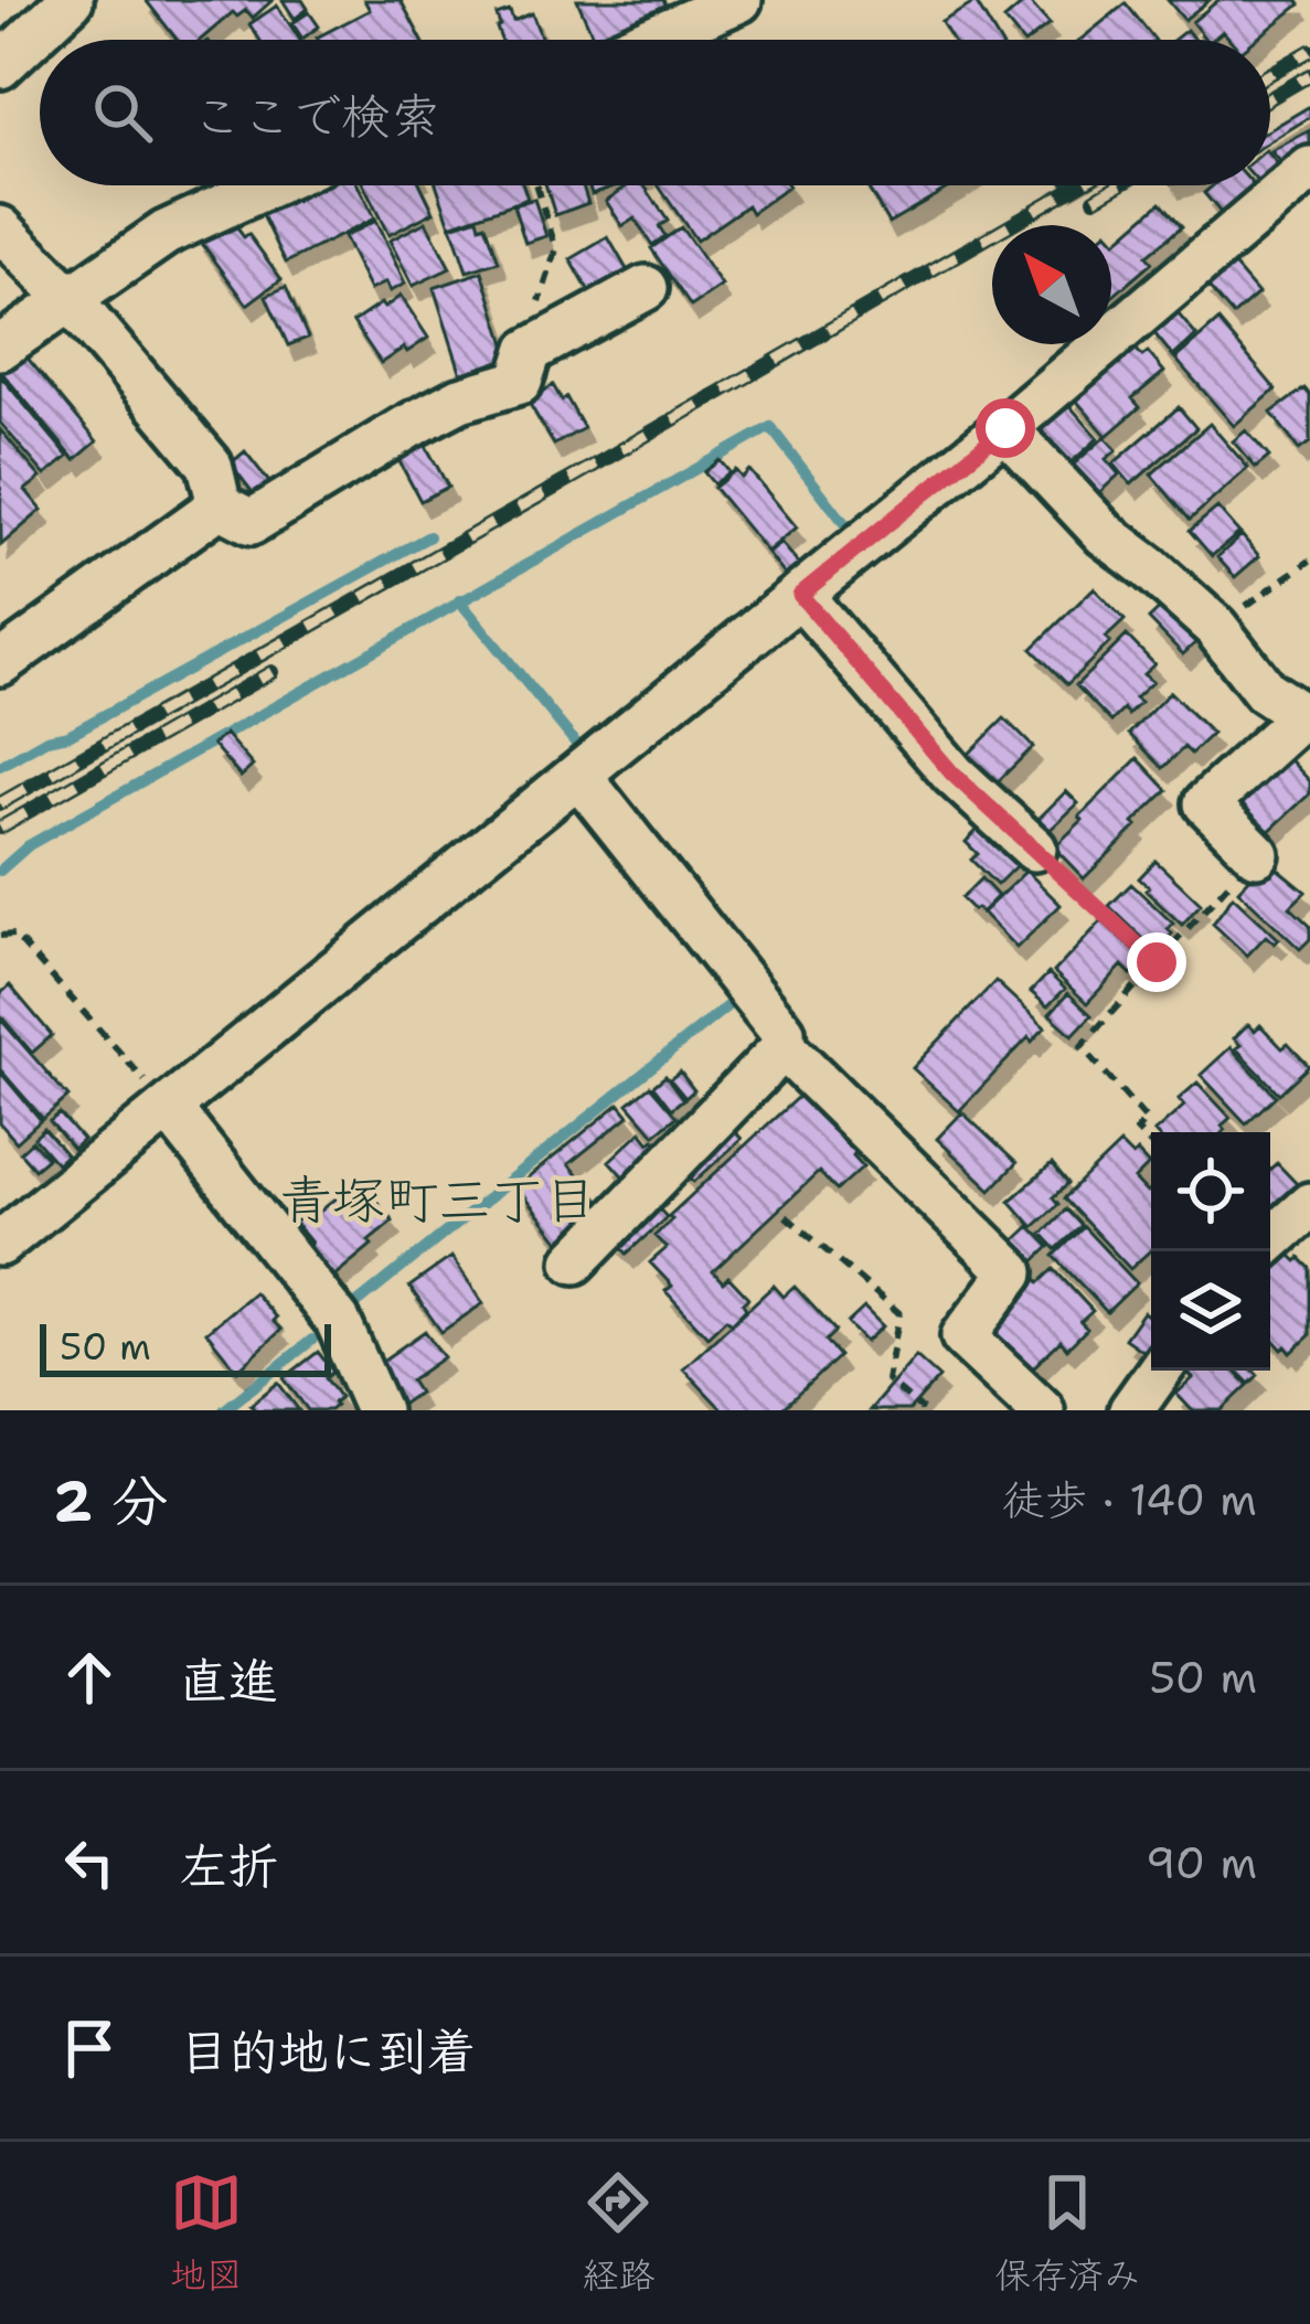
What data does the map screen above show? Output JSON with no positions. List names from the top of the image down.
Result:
{
  "districts": ["青塚町三丁目"],
  "scale_bar": "50 m",
  "north": "top left",
  "page": {
    "search": "ここで検索",
    "scale": "50 m",
    "heading": ["2 分", "徒歩 · 140 m"],
    "list": [
      ["直進", "50 m"],
      ["左折", "90 m"],
      "目的地に到着"
    ],
    "nav": ["地図", "経路", "保存済み"]
  }
}
